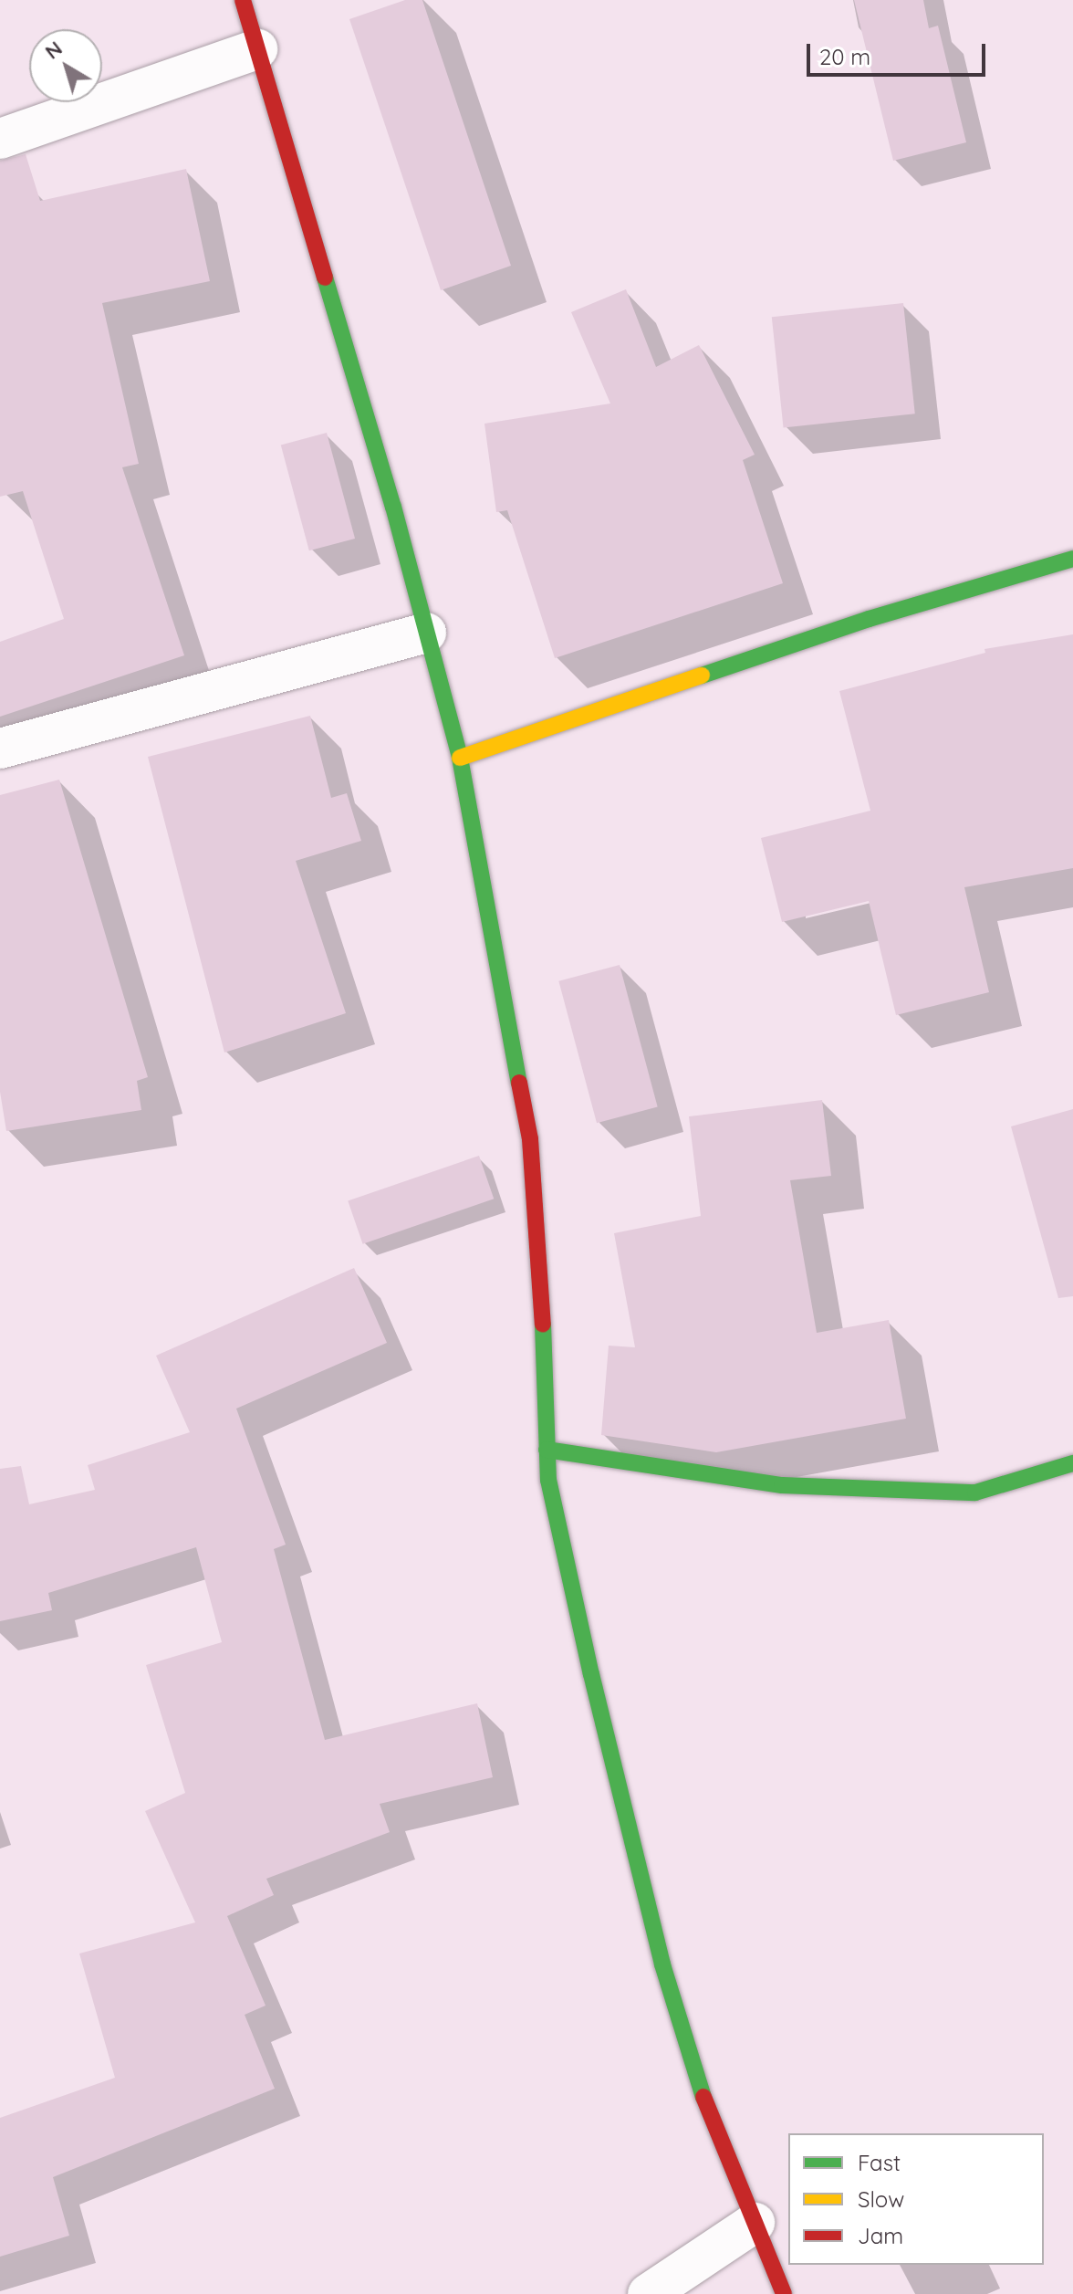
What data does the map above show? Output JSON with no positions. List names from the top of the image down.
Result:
{
  "legend": ["Fast", "Slow", "Jam"],
  "scale_bar": "20 m",
  "north": "top left"
}
